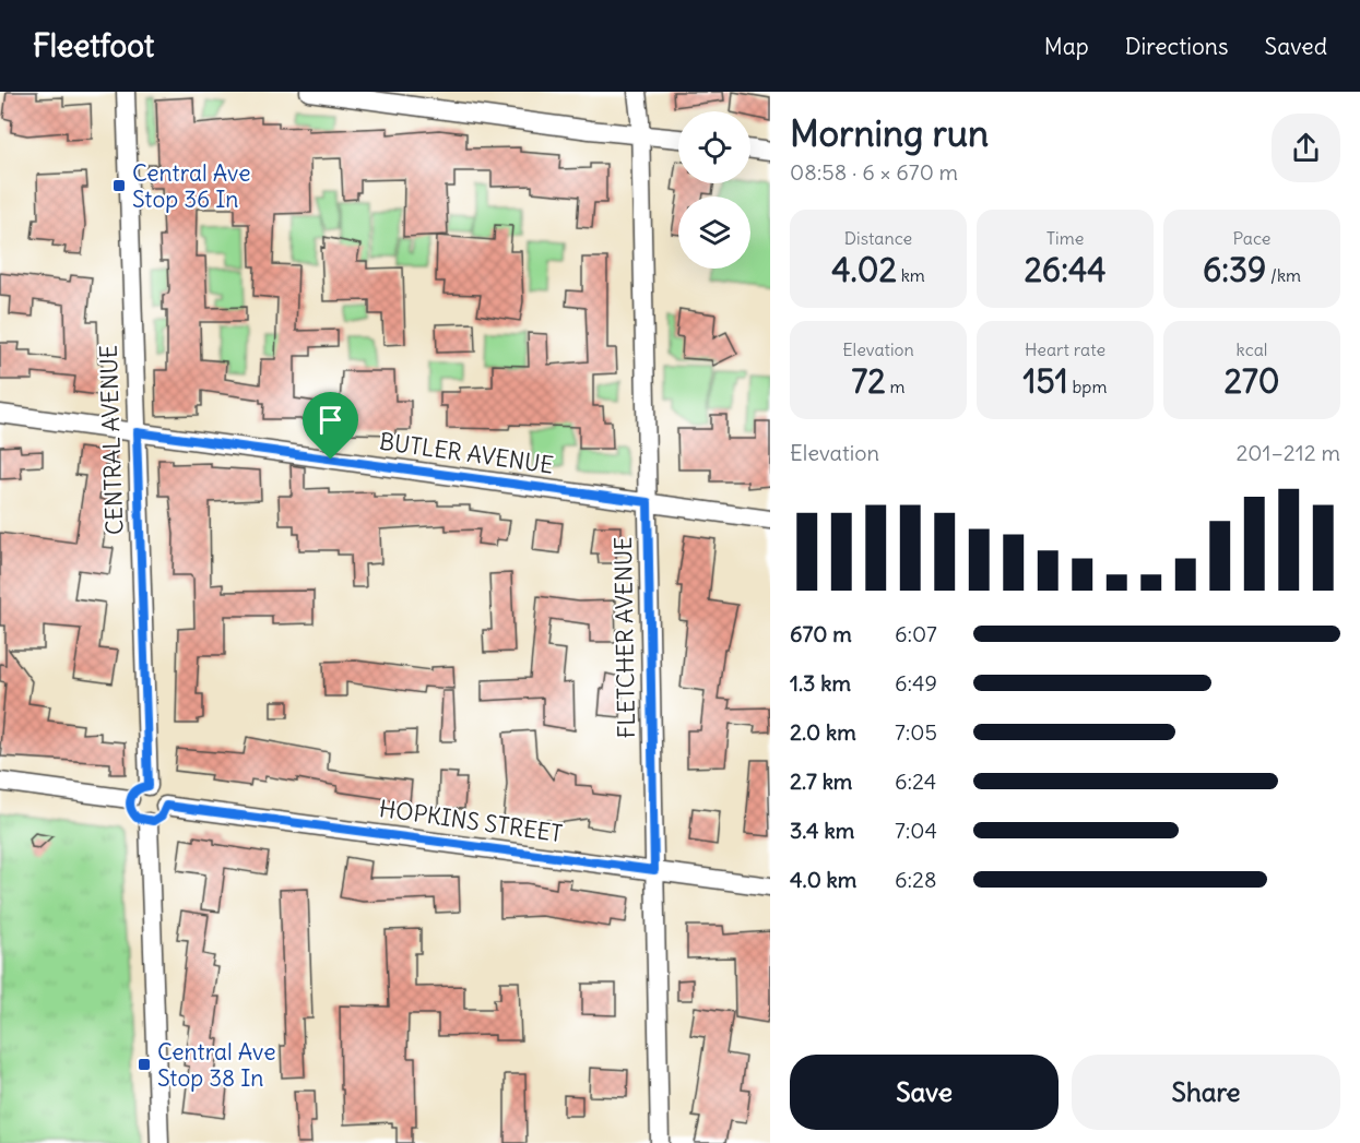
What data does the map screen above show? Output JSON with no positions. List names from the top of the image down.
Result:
{
  "streets": {
    "street": [
      "CENTRAL AVENUE",
      "BUTLER AVENUE",
      "FLETCHER AVENUE",
      "HOPKINS STREET"
    ]
  },
  "crossings": [
    ["CENTRAL AVENUE", "BUTLER AVENUE"],
    ["CENTRAL AVENUE", "HOPKINS STREET"],
    ["BUTLER AVENUE", "FLETCHER AVENUE"],
    ["FLETCHER AVENUE", "HOPKINS STREET"]
  ],
  "places": {
    "transit": ["Central Ave Stop 36 In", "Central Ave Stop 38 In"]
  },
  "page": {
    "header": "Fleetfoot",
    "nav": ["Map", "Directions", "Saved"],
    "heading": ["Morning run", "08:58 · 6 × 670 m"],
    "stats": [
      ["Distance", "4.02 km"],
      ["Time", "26:44"],
      ["Pace", "6:39 /km"],
      ["Elevation", "72 m"],
      ["Heart rate", "151 bpm"],
      ["kcal", "270"]
    ],
    "chart": ["Elevation", "201–212 m"],
    "list": [
      {
        "name": "670 m",
        "note": "6:07"
      },
      {
        "name": "1.3 km",
        "note": "6:49"
      },
      {
        "name": "2.0 km",
        "note": "7:05"
      },
      {
        "name": "2.7 km",
        "note": "6:24"
      },
      {
        "name": "3.4 km",
        "note": "7:04"
      },
      {
        "name": "4.0 km",
        "note": "6:28"
      }
    ],
    "buttons": ["Save", "Share"]
  }
}
